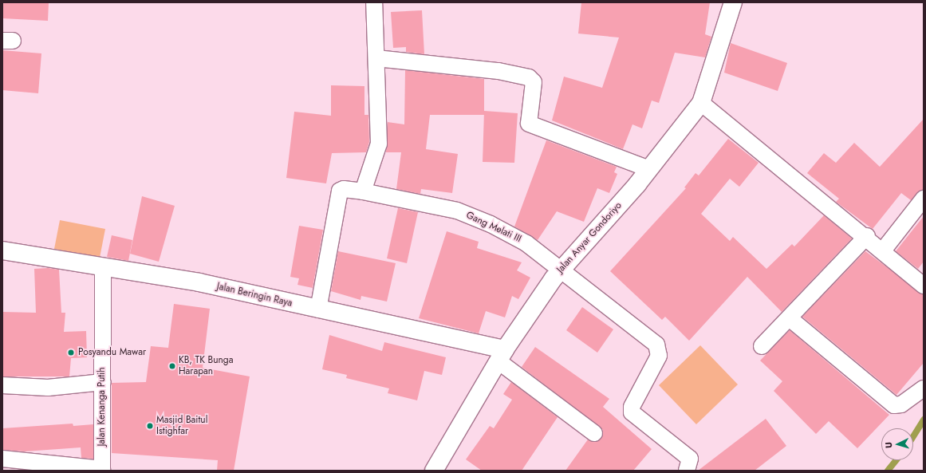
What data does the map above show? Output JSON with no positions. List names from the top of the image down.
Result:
{
  "streets": {
    "street": [
      "Gang Melati III",
      "Jalan Anyar Gondoriyo",
      "Jalan Beringin Raya",
      "Jalan Kenanga Putih"
    ]
  },
  "crossings": [
    ["Gang Melati III", "Jalan Anyar Gondoriyo"],
    ["Gang Melati III", "Jalan Beringin Raya"],
    ["Jalan Anyar Gondoriyo", "Jalan Beringin Raya"],
    ["Jalan Beringin Raya", "Jalan Kenanga Putih"]
  ],
  "places": ["Posyandu Mawar", "KB, TK Bunga Harapan", "Masjid Baitul Istighfar"],
  "north": "left"
}
